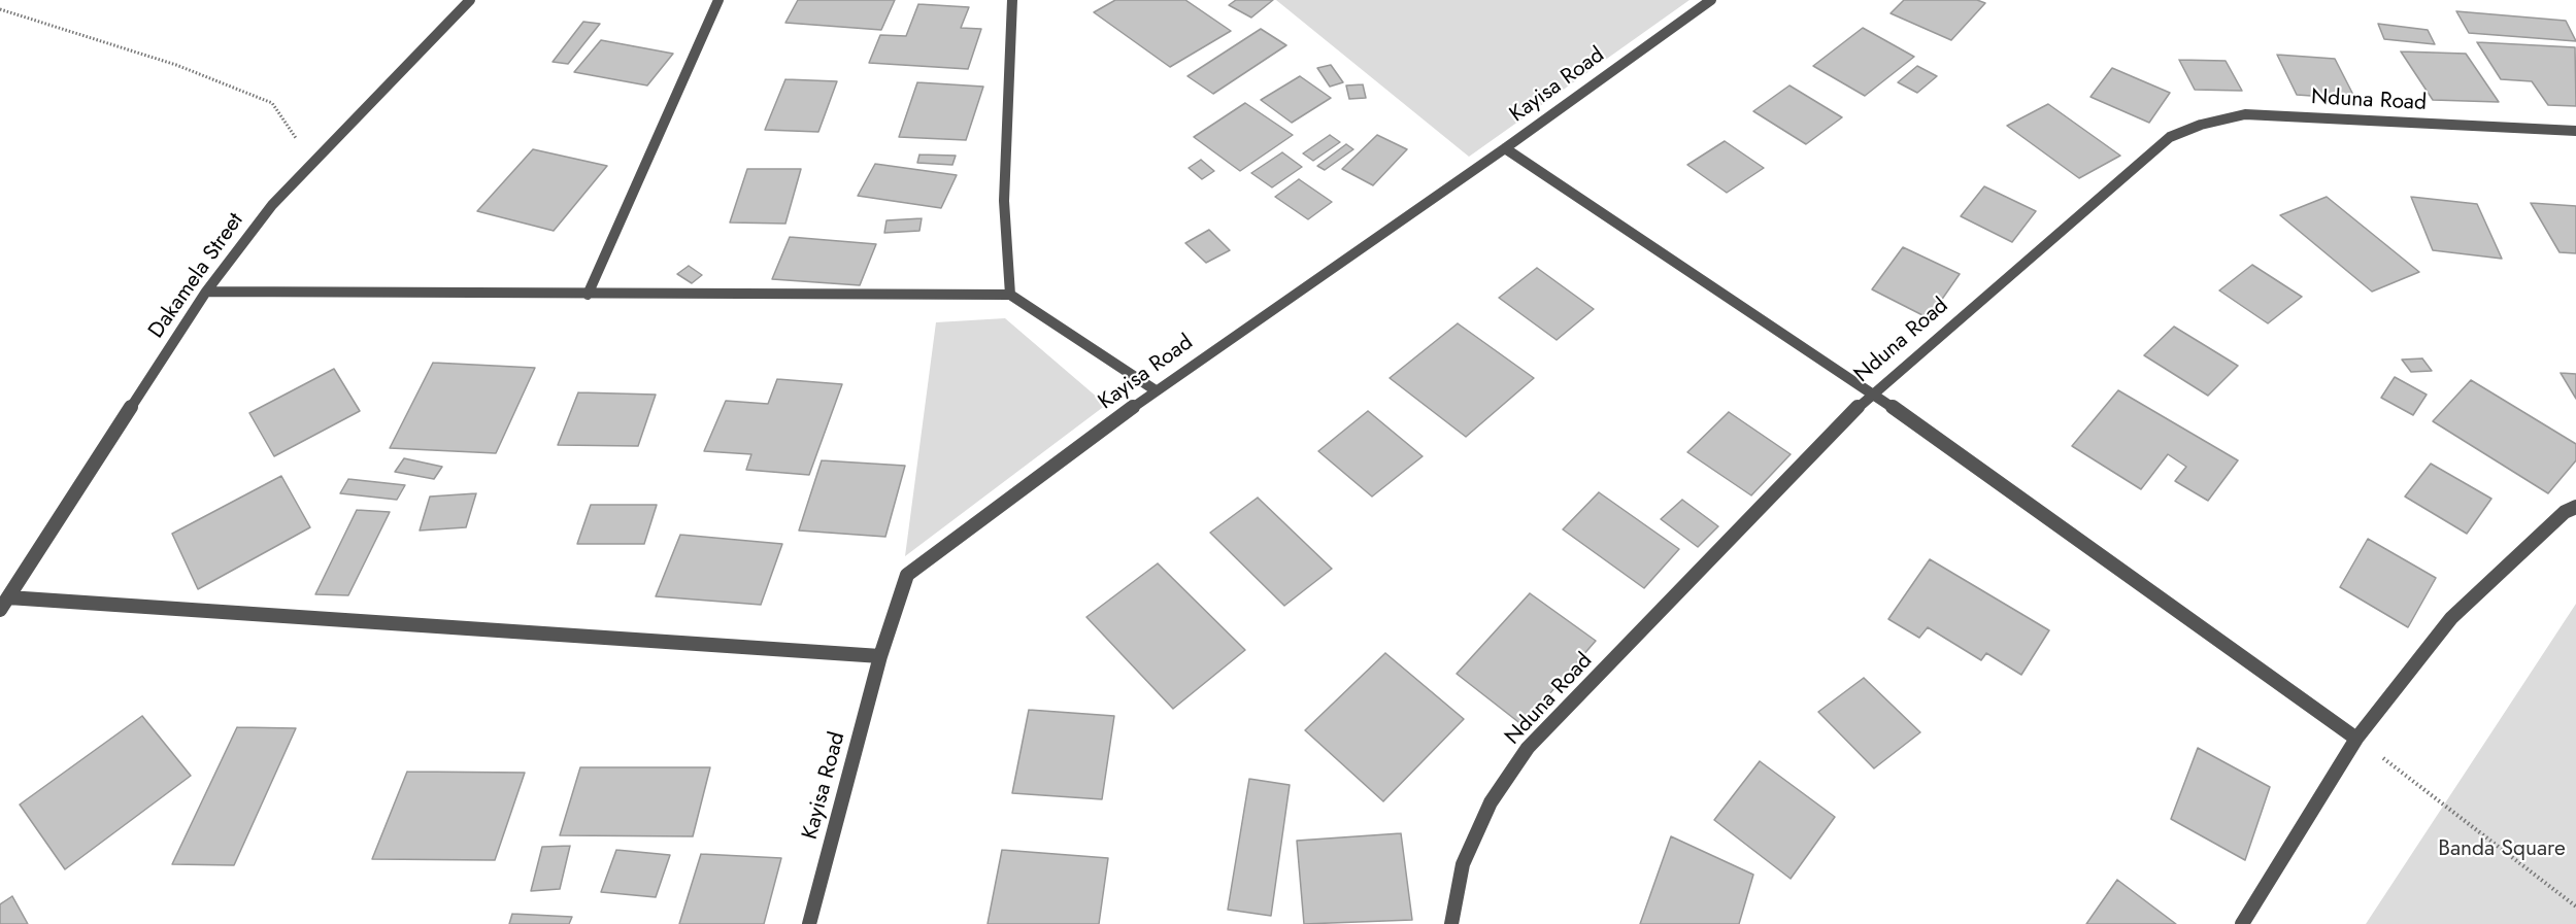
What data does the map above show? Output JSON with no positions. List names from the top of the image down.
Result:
{
  "streets": {
    "street": ["Kayisa Road", "Nduna Road", "Dakamela Street"]
  },
  "parks": ["Banda Square"]
}
